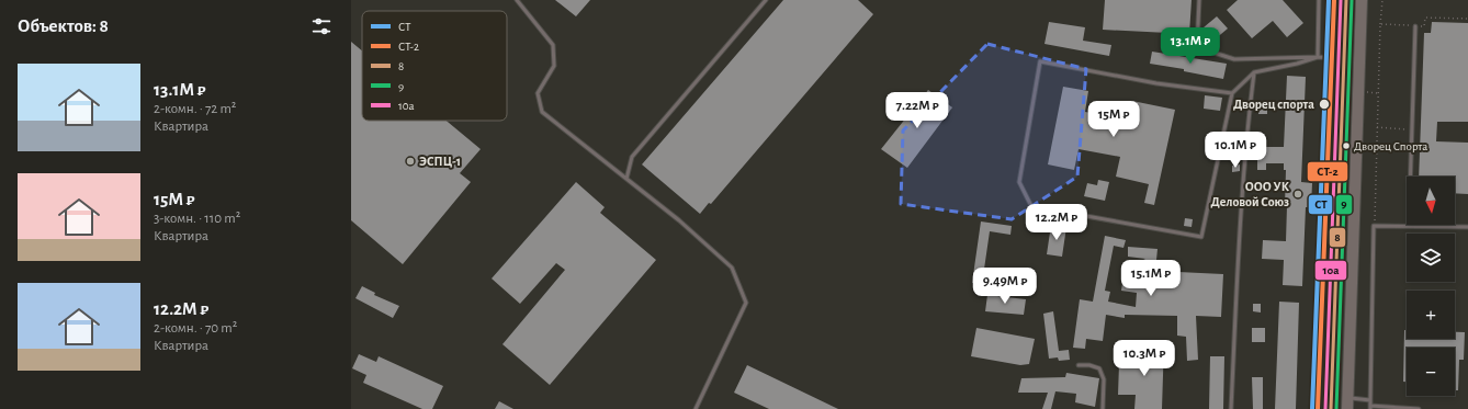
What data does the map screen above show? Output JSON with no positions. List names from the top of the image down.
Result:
{
  "places": [
    "Дворец спорта",
    "Дворец Спорта",
    "ЭСПЦ-1",
    "ООО УК Деловой Союз"
  ],
  "lines": [
    "transit line СТ",
    "transit line СТ-2",
    "transit line 8",
    "transit line 9",
    "transit line 10а"
  ],
  "legend": [
    "СТ",
    "СТ-2",
    "8",
    "9",
    "10а"
  ],
  "north": "bottom",
  "page": {
    "heading": "Объектов: 8",
    "price": [
      "13.1M ₽",
      "7.22M ₽",
      "15M ₽",
      "10.1M ₽",
      "12.2M ₽",
      "15.1M ₽",
      "9.49M ₽",
      "10.3M ₽"
    ],
    "list": [
      {
        "name": "13.1M ₽",
        "note": "2-комн. · 72 m² · Квартира"
      },
      {
        "name": "15M ₽",
        "note": "3-комн. · 110 m² · Квартира"
      },
      {
        "name": "12.2M ₽",
        "note": "2-комн. · 70 m² · Квартира"
      }
    ],
    "map_buttons": ["+", "−"]
  }
}
